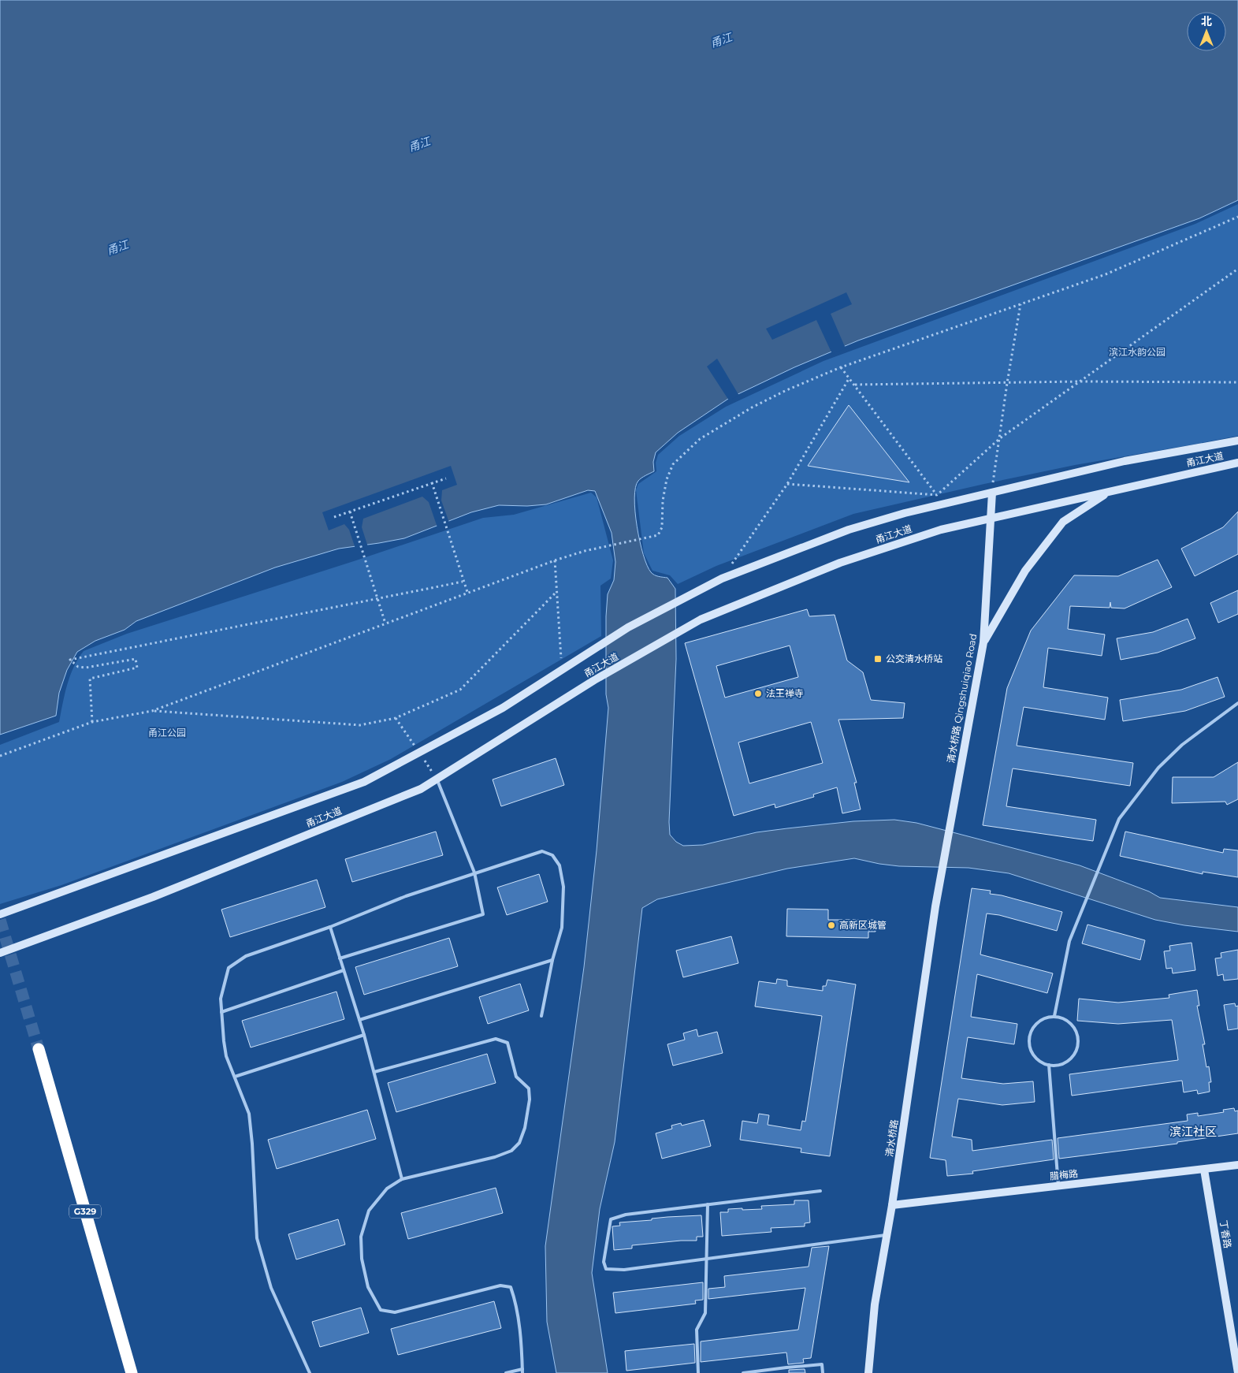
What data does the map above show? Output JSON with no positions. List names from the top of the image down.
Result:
{
  "streets": {
    "highway": ["G329"],
    "main road": [
      "甬江大道",
      "清水桥路 Qingshuiqiao Road",
      "清水桥路",
      "腊梅路",
      "丁香路"
    ]
  },
  "crossings": [
    ["甬江大道", "清水桥路 Qingshuiqiao Road"],
    ["清水桥路 Qingshuiqiao Road", "清水桥路"],
    ["清水桥路", "腊梅路"],
    ["腊梅路", "丁香路"]
  ],
  "districts": ["滨江社区"],
  "water": ["甬江"],
  "parks": ["滨江水韵公园", "甬江公园"],
  "places": {
    "transit": ["公交清水桥站"],
    "other": ["法王禅寺", "高新区城管"]
  },
  "north": "top"
}
